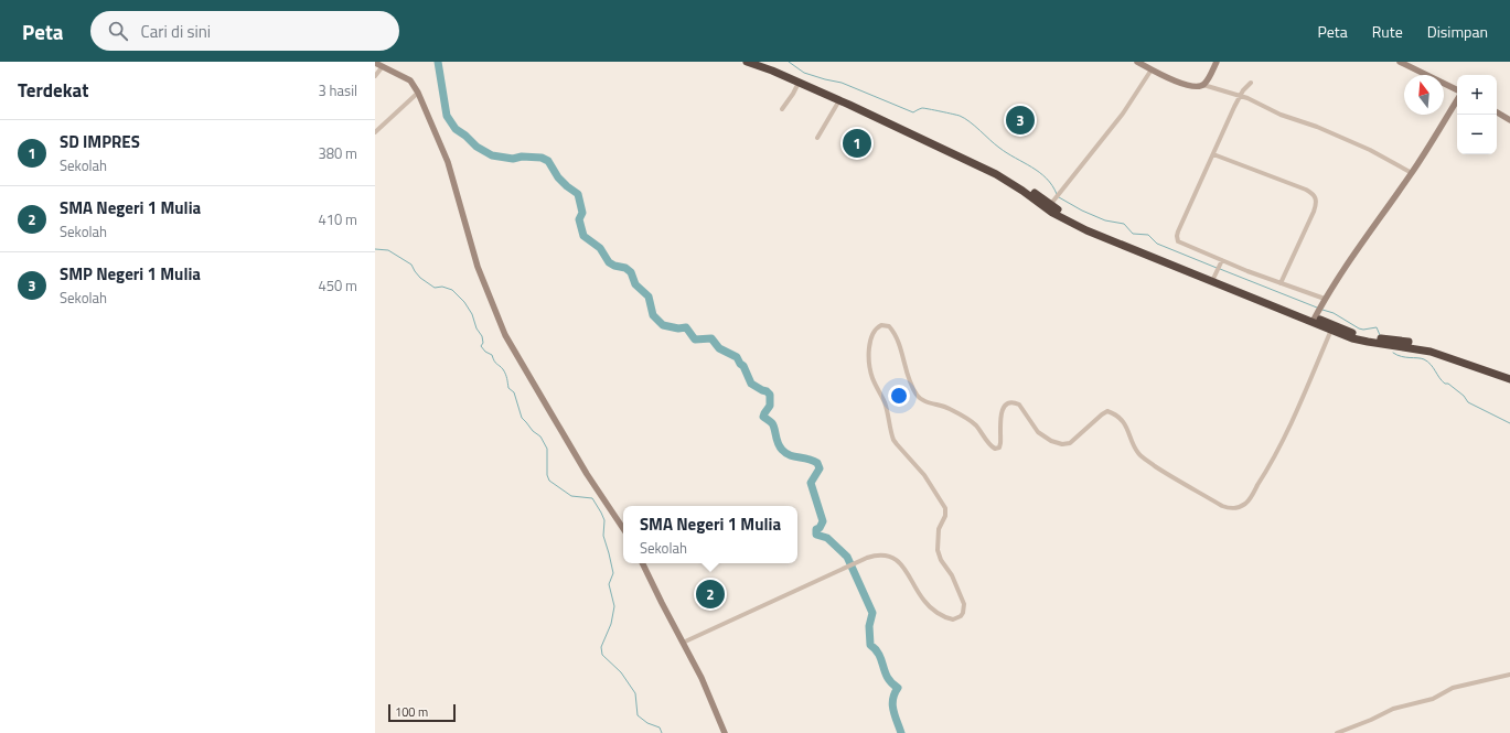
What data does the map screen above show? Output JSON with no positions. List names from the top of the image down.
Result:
{
  "scale_bar": "100 m",
  "north": "top",
  "page": {
    "header": "Peta",
    "search": "Cari di sini",
    "nav": ["Peta", "Rute", "Disimpan"],
    "heading": ["Terdekat", "3 hasil"],
    "map_buttons": ["+", "−"],
    "pins": ["3", "1", "2"],
    "list": [
      {
        "mark": "1",
        "name": "SD IMPRES",
        "note": "Sekolah",
        "value": "380 m"
      },
      {
        "mark": "2",
        "name": "SMA Negeri 1 Mulia",
        "note": "Sekolah",
        "value": "410 m"
      },
      {
        "mark": "3",
        "name": "SMP Negeri 1 Mulia",
        "note": "Sekolah",
        "value": "450 m"
      }
    ],
    "popup": ["SMA Negeri 1 Mulia", "Sekolah"],
    "scale": "100 m"
  }
}
